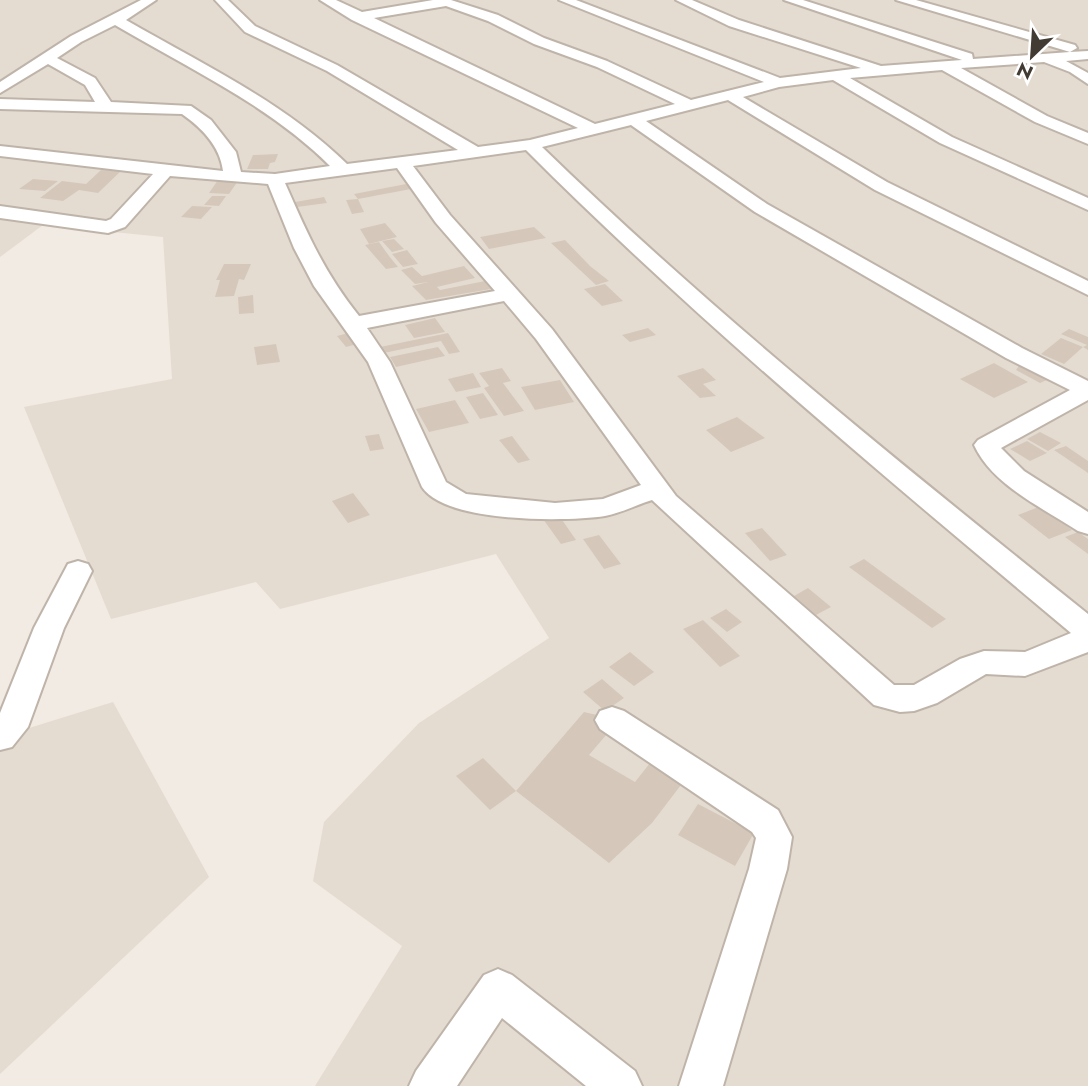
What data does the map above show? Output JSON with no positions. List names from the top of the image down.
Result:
{
  "north": "bottom left"
}
